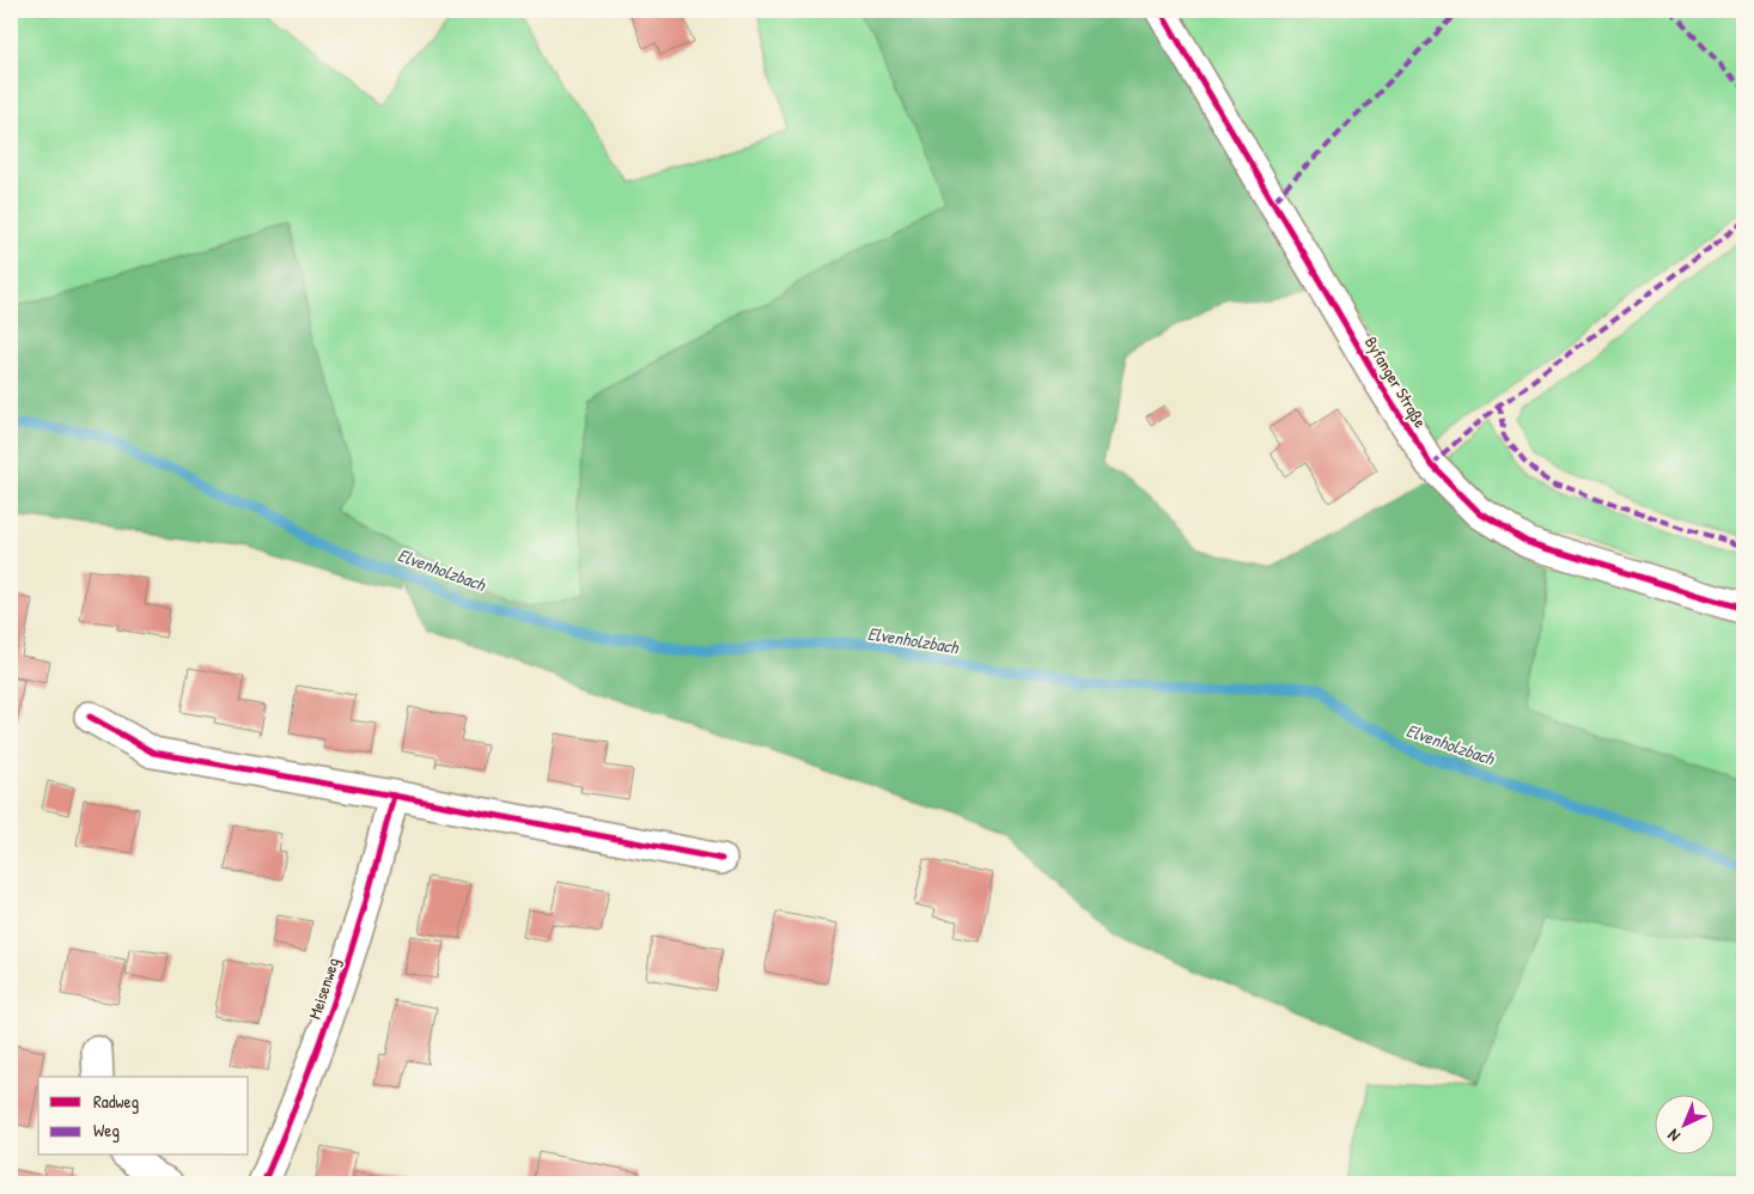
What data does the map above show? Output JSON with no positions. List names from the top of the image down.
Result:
{
  "streets": {
    "street": ["Byfanger Straße", "Meisenweg"]
  },
  "water": ["Elvenholzbach"],
  "legend": ["Radweg", "Weg"],
  "north": "bottom left"
}
